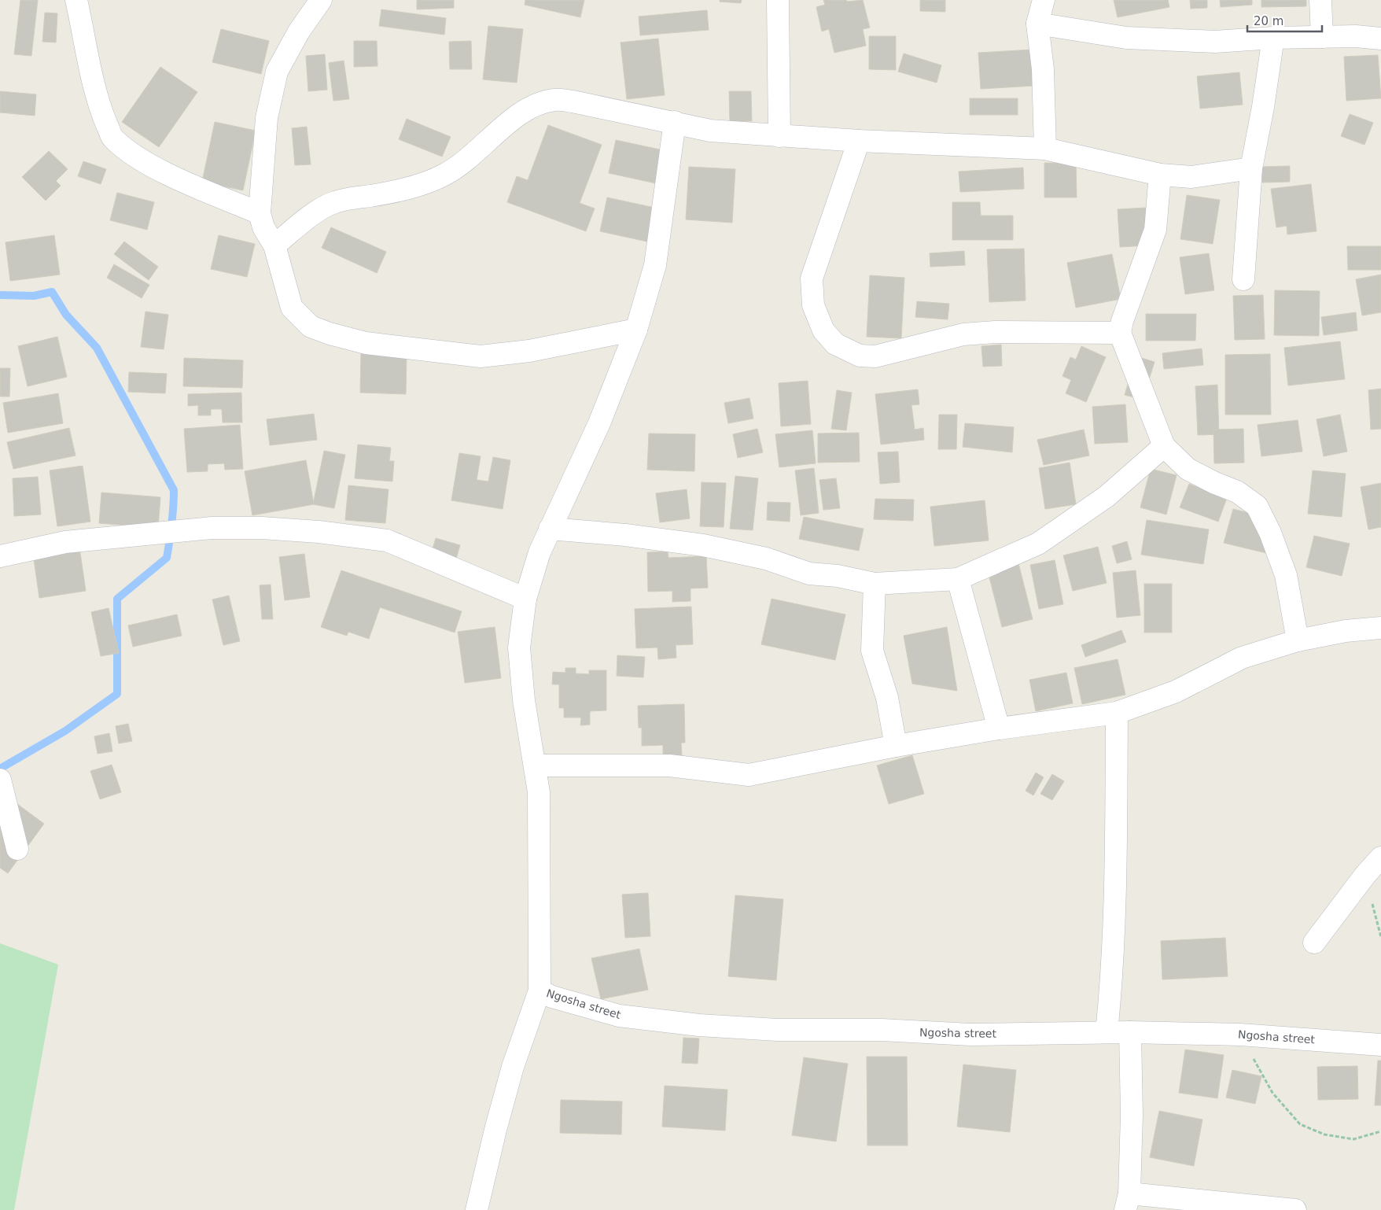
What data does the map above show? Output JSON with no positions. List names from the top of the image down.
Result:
{
  "streets": {
    "street": ["Ngosha street"]
  },
  "scale_bar": "20 m"
}
